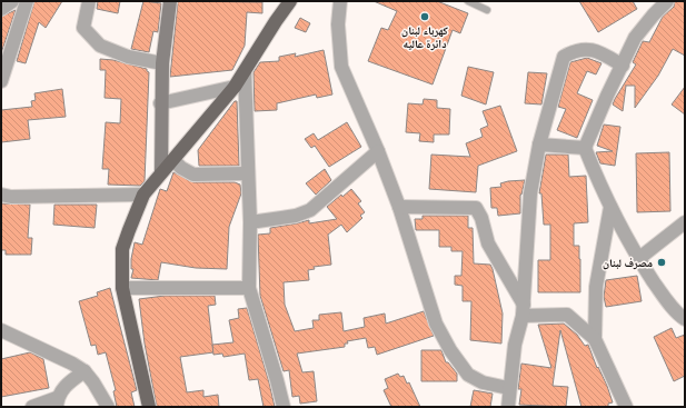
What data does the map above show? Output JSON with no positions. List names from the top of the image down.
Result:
{
  "places": ["كهرباء لبنان دائرة عاليه", "مصرف لبنان"]
}
